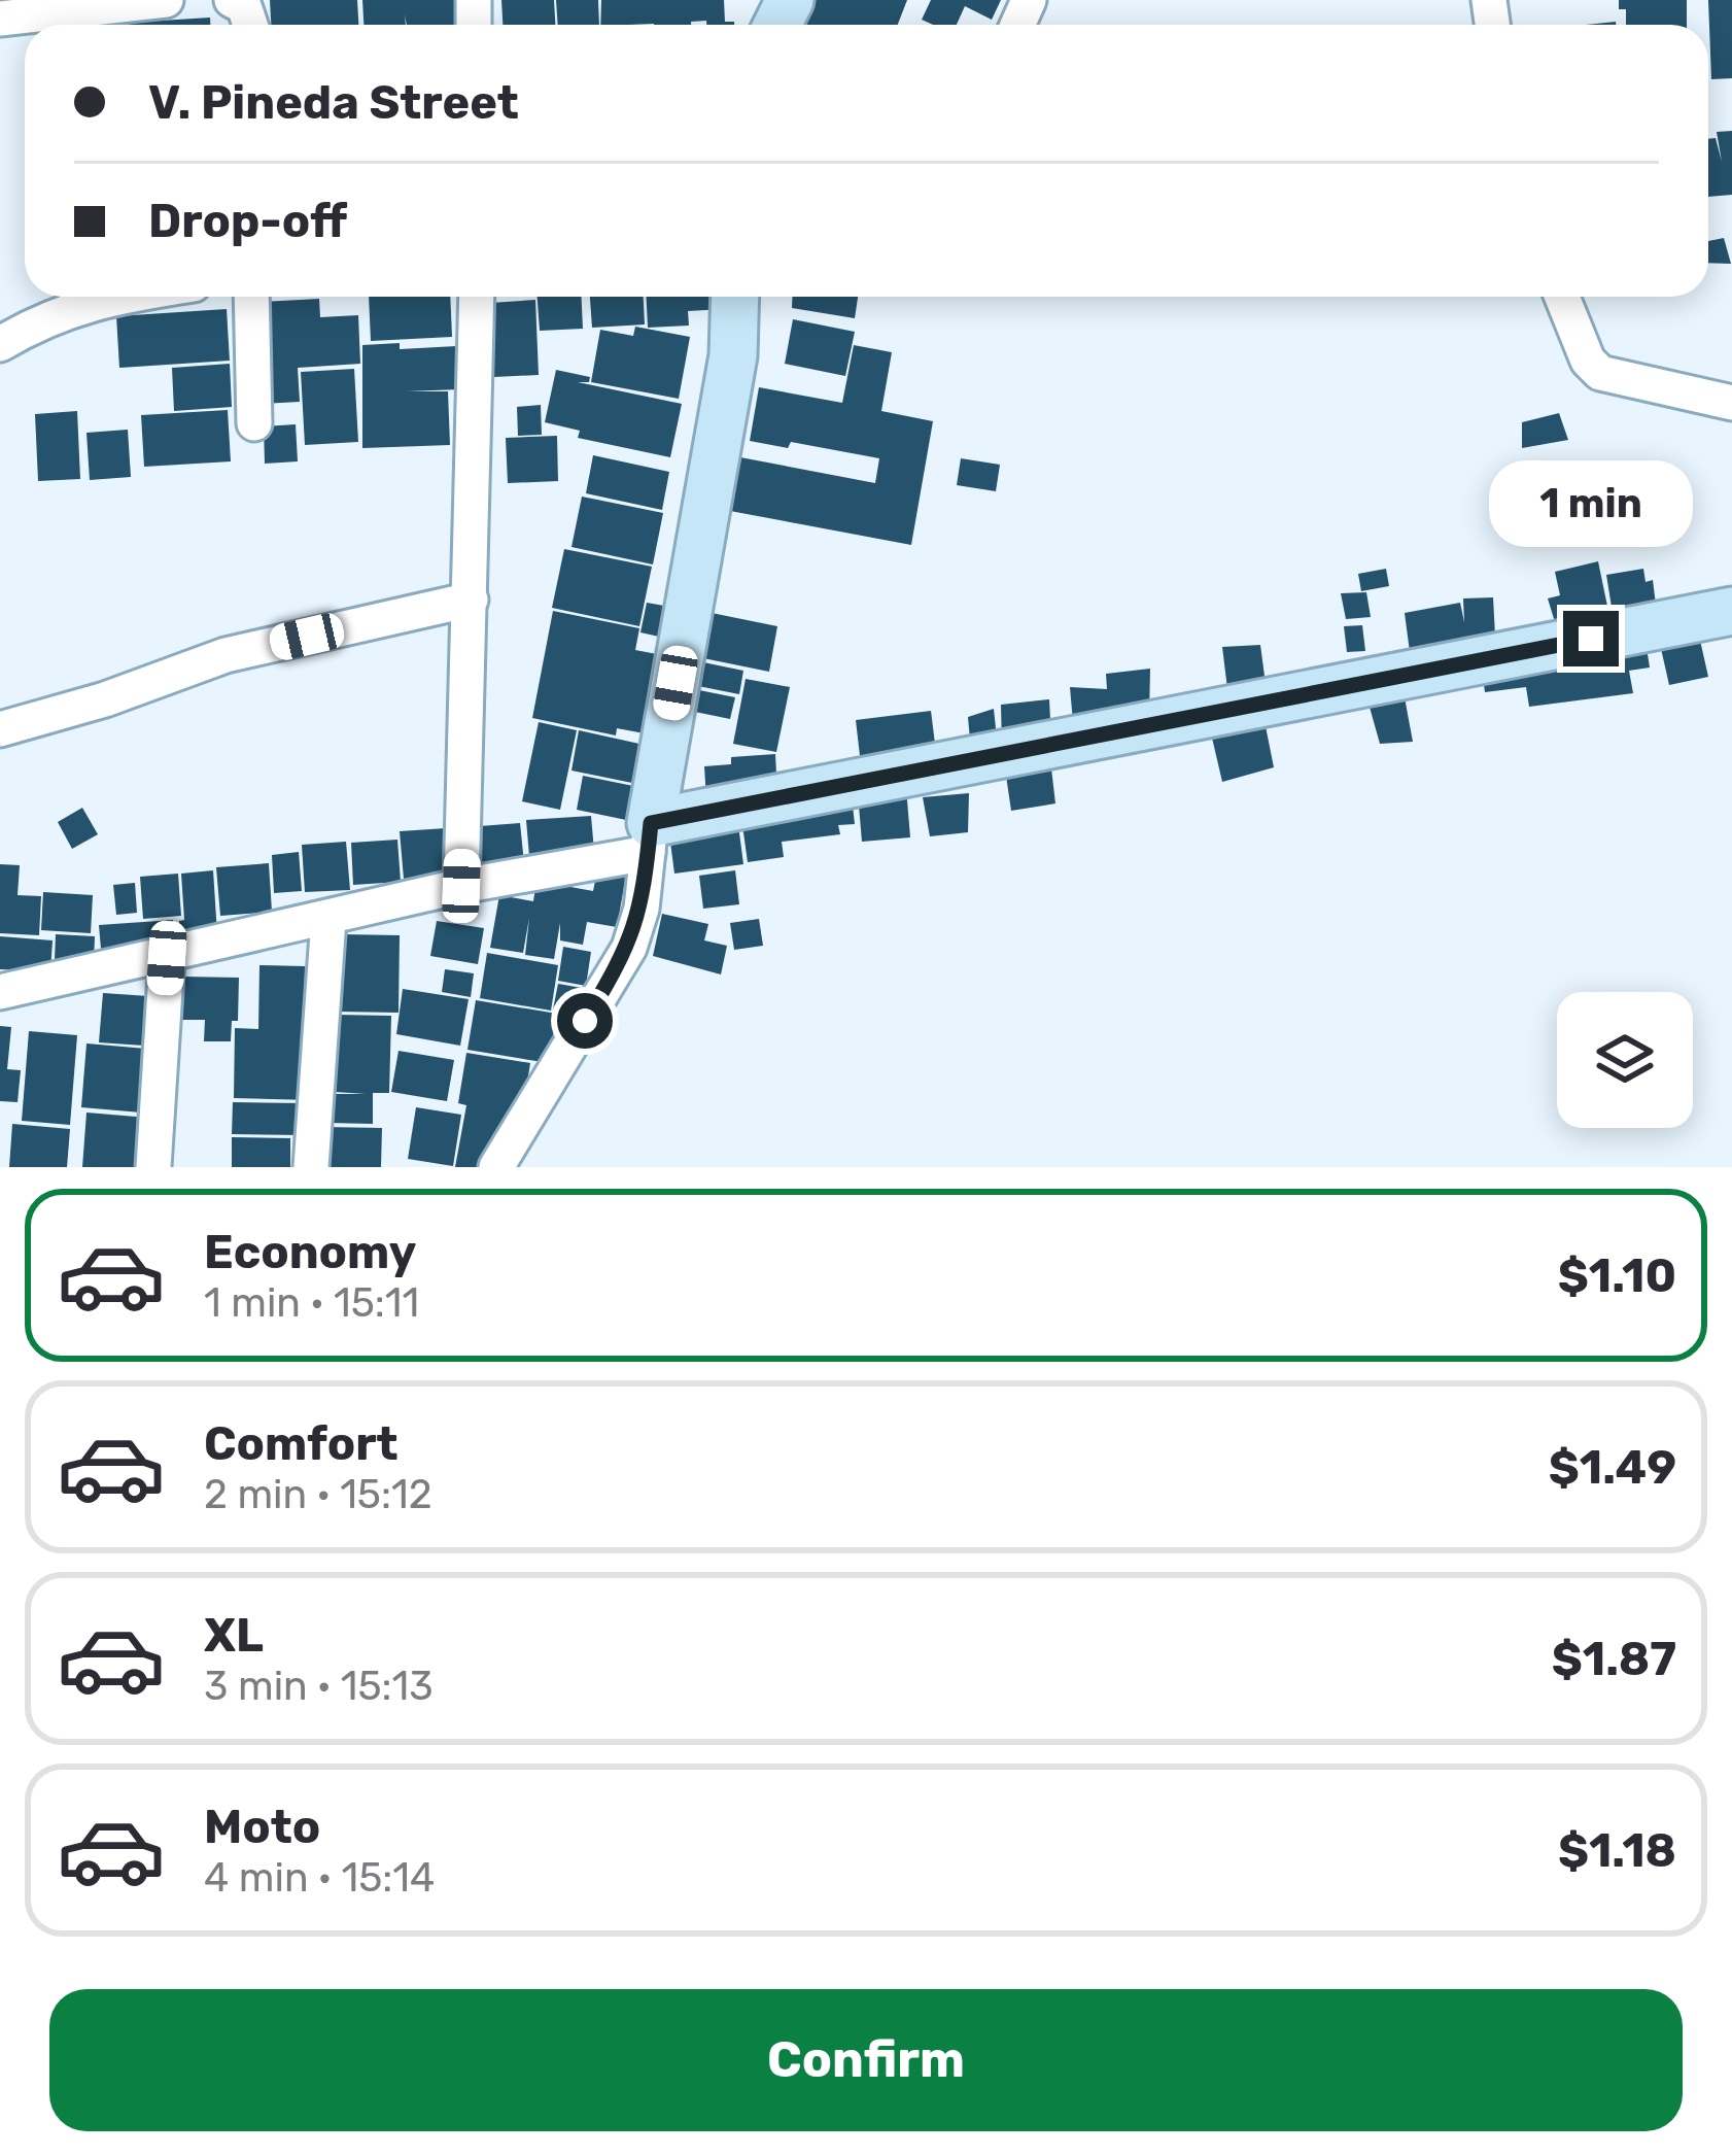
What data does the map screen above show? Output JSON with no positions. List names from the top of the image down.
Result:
{
  "page": {
    "banner": ["V. Pineda Street", "Drop-off"],
    "bubble": "1 min",
    "list": [
      {
        "name": "Economy",
        "note": "1 min · 15:11",
        "value": "$1.10"
      },
      {
        "name": "Comfort",
        "note": "2 min · 15:12",
        "value": "$1.49"
      },
      {
        "name": "XL",
        "note": "3 min · 15:13",
        "value": "$1.87"
      },
      {
        "name": "Moto",
        "note": "4 min · 15:14",
        "value": "$1.18"
      }
    ],
    "buttons": "Confirm"
  }
}
